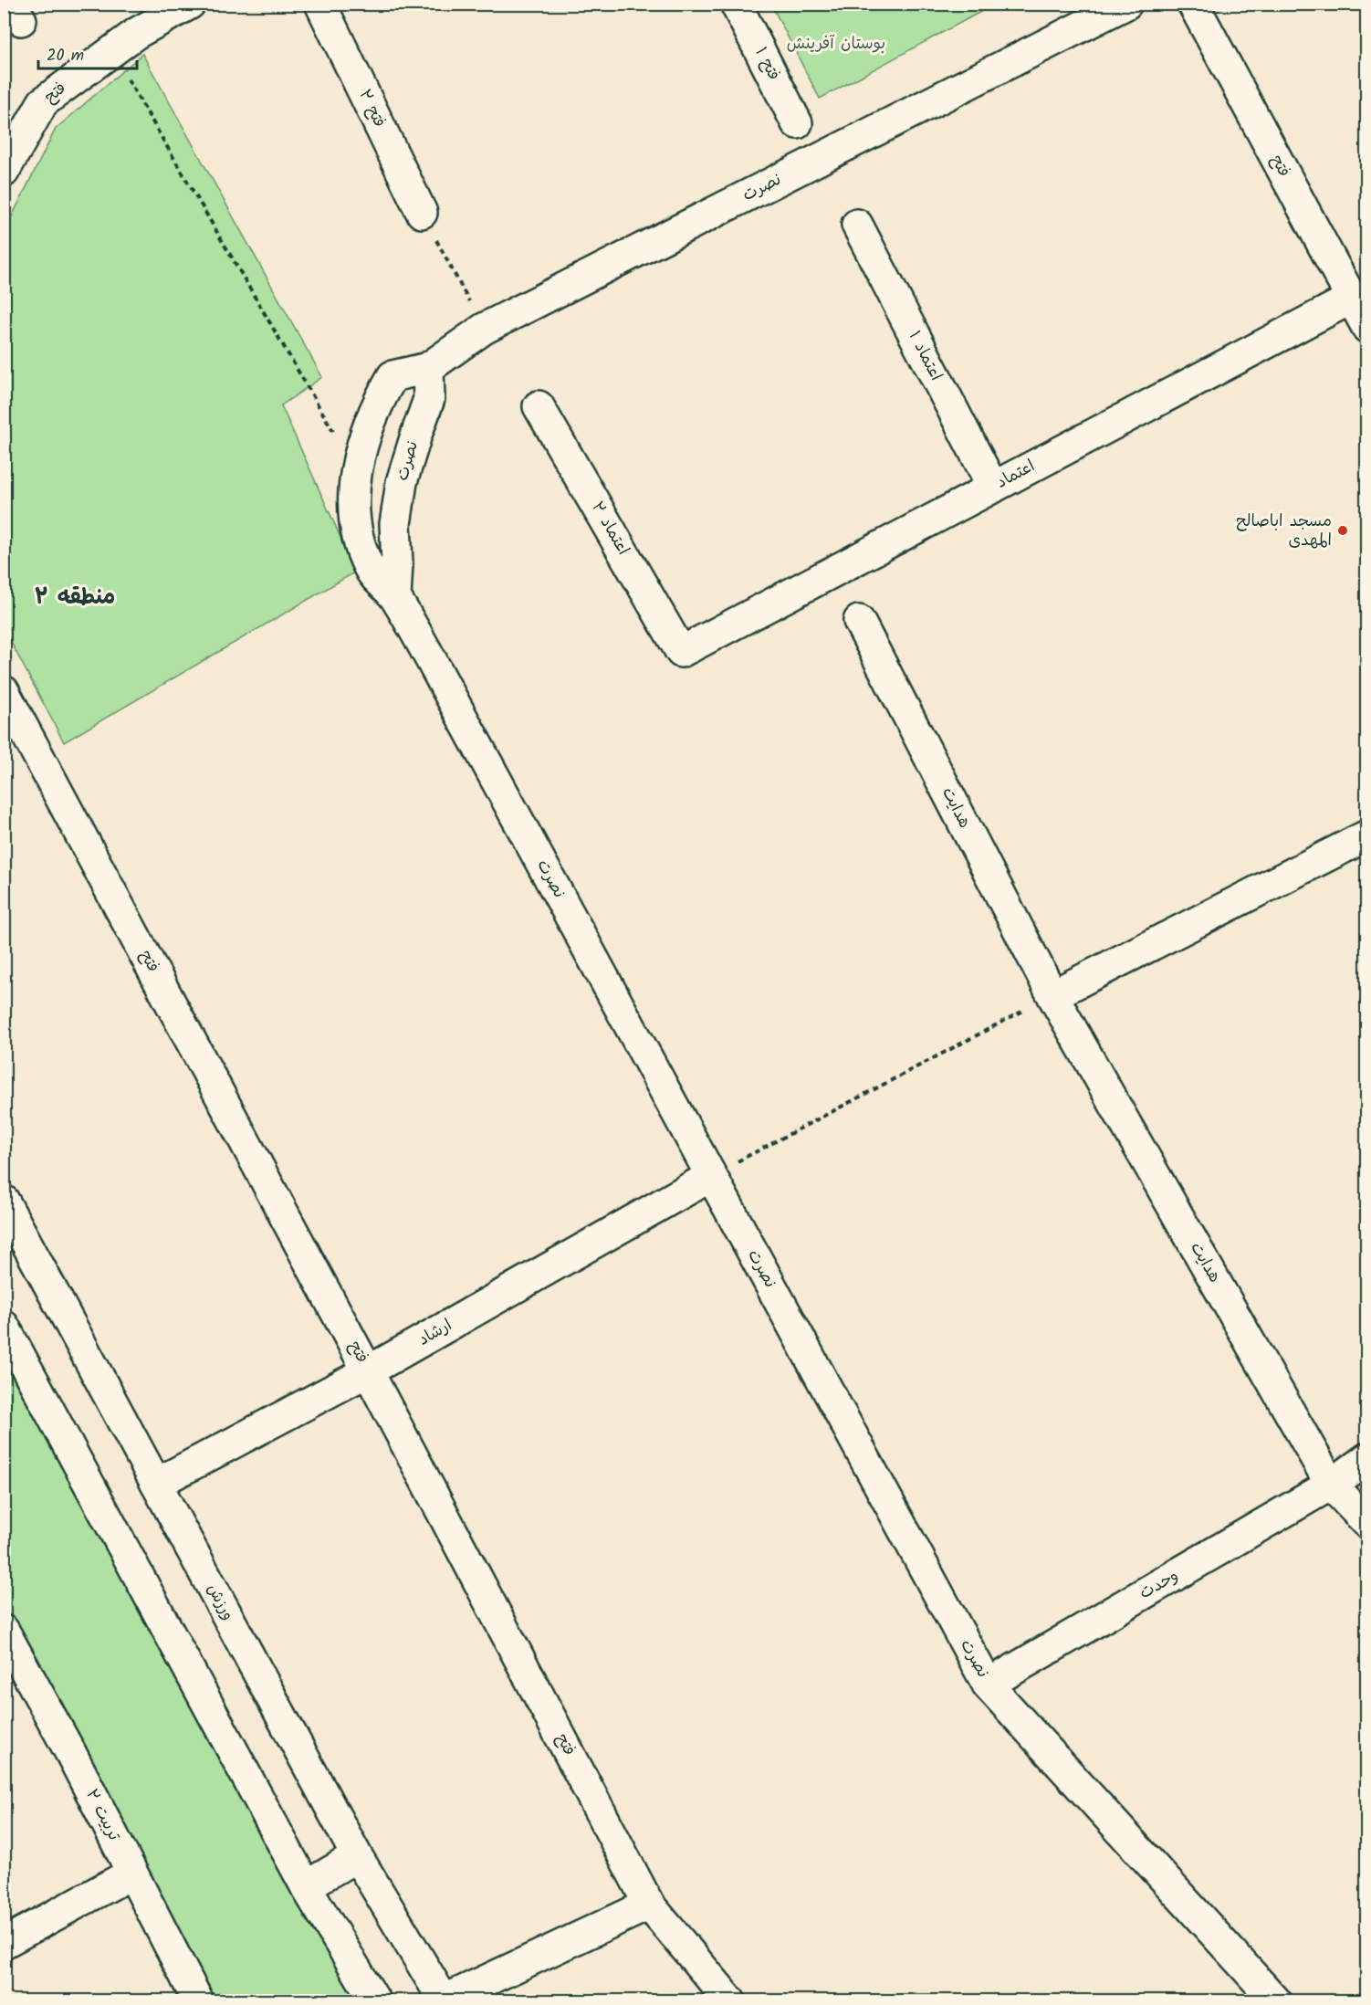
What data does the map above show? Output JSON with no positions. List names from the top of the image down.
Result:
{
  "streets": {
    "street": [
      "فتح ۱",
      "فتح",
      "فتح ۲",
      "نصرت",
      "اعتماد ۱",
      "اعتماد",
      "اعتماد ۲",
      "هدایت",
      "ارشاد",
      "وحدت",
      "ورزش",
      "تربیت ۲"
    ]
  },
  "crossings": [
    ["فتح", "اعتماد"],
    ["فتح", "ارشاد"],
    ["نصرت", "ارشاد"],
    ["نصرت", "وحدت"],
    ["اعتماد ۱", "اعتماد"],
    ["اعتماد", "اعتماد ۲"],
    ["هدایت", "وحدت"],
    ["ارشاد", "ورزش"]
  ],
  "districts": ["منطقه ۲"],
  "parks": ["بوستان آفرینش"],
  "places": ["مسجد اباصالح المهدی"],
  "scale_bar": "20 m"
}
